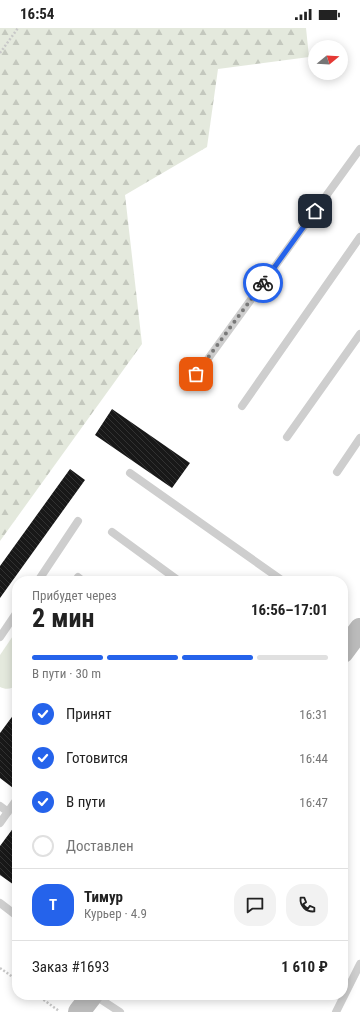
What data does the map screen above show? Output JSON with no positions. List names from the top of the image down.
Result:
{
  "north": "right",
  "page": {
    "status": "16:54",
    "heading": ["2 мин", "Прибудет через", "16:56–17:01"],
    "panel": [
      "Тимур",
      "Курьер · 4.9",
      "Заказ #1693",
      "1 610 ₽"
    ],
    "bar": "В пути · 30 m",
    "list": [
      ["Принят", "16:31"],
      ["Готовится", "16:44"],
      ["В пути", "16:47"],
      "Доставлен"
    ],
    "round": "Т"
  }
}
